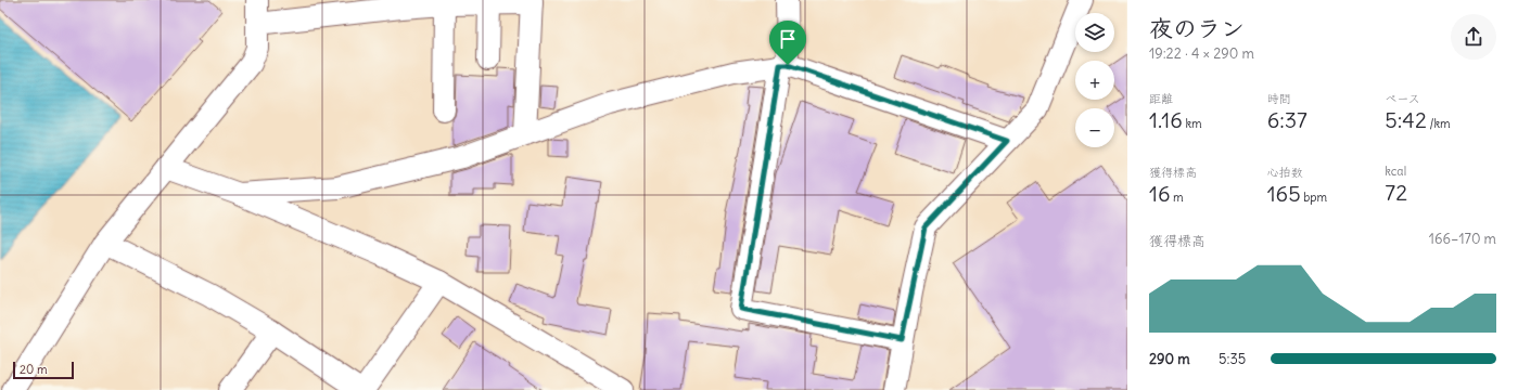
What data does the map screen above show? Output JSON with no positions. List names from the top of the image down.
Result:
{
  "scale_bar": "20 m",
  "page": {
    "heading": ["夜のラン", "19:22 · 4 × 290 m"],
    "map_buttons": ["+", "−"],
    "stats": [
      ["距離", "1.16 km"],
      ["時間", "6:37"],
      ["ペース", "5:42 /km"],
      ["獲得標高", "16 m"],
      ["心拍数", "165 bpm"],
      ["kcal", "72"]
    ],
    "chart": ["獲得標高", "166–170 m"],
    "list": [
      {
        "name": "290 m",
        "note": "5:35"
      }
    ],
    "scale": "20 m"
  }
}
